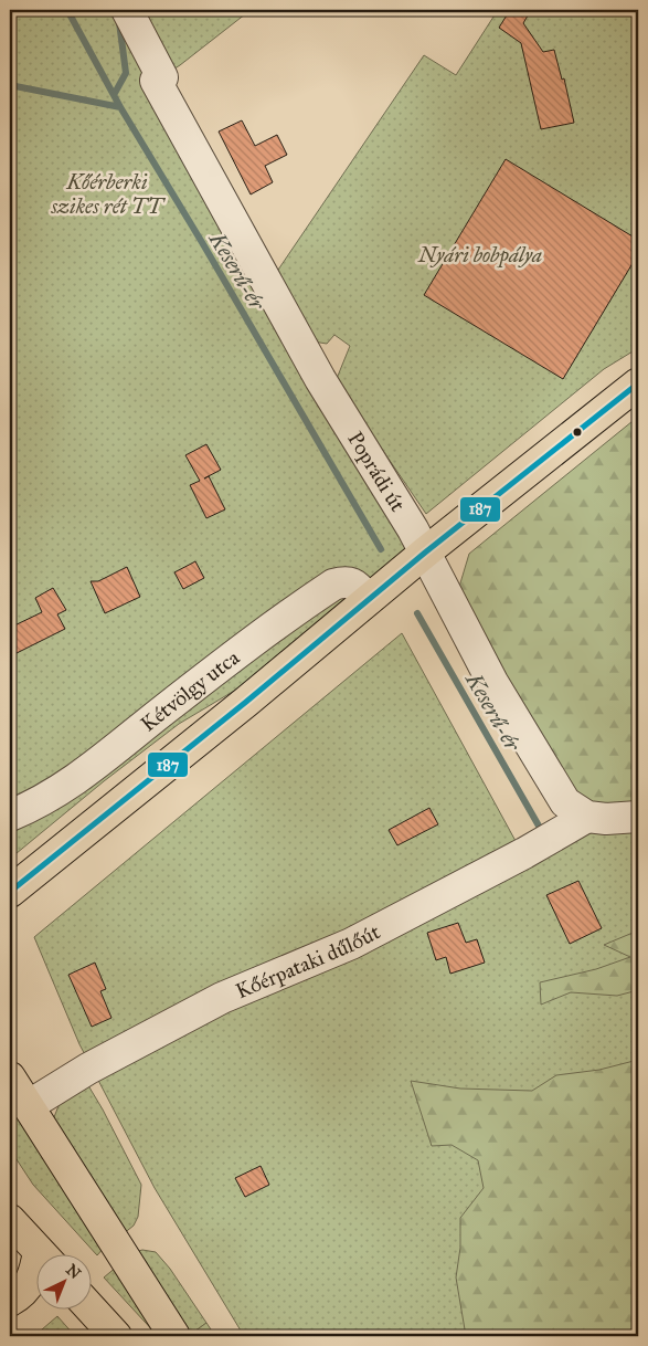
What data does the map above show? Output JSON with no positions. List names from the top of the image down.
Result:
{
  "streets": {
    "street": ["Poprádi út", "Kétvölgy utca", "Kőérpataki dűlőút"]
  },
  "crossings": [
    ["Poprádi út", "Kőérpataki dűlőút"]
  ],
  "water": ["Keserű-ér"],
  "parks": ["Kőérberki szikes rét TT", "Nyári bobpálya"],
  "lines": ["transit line 187"],
  "north": "top right"
}
